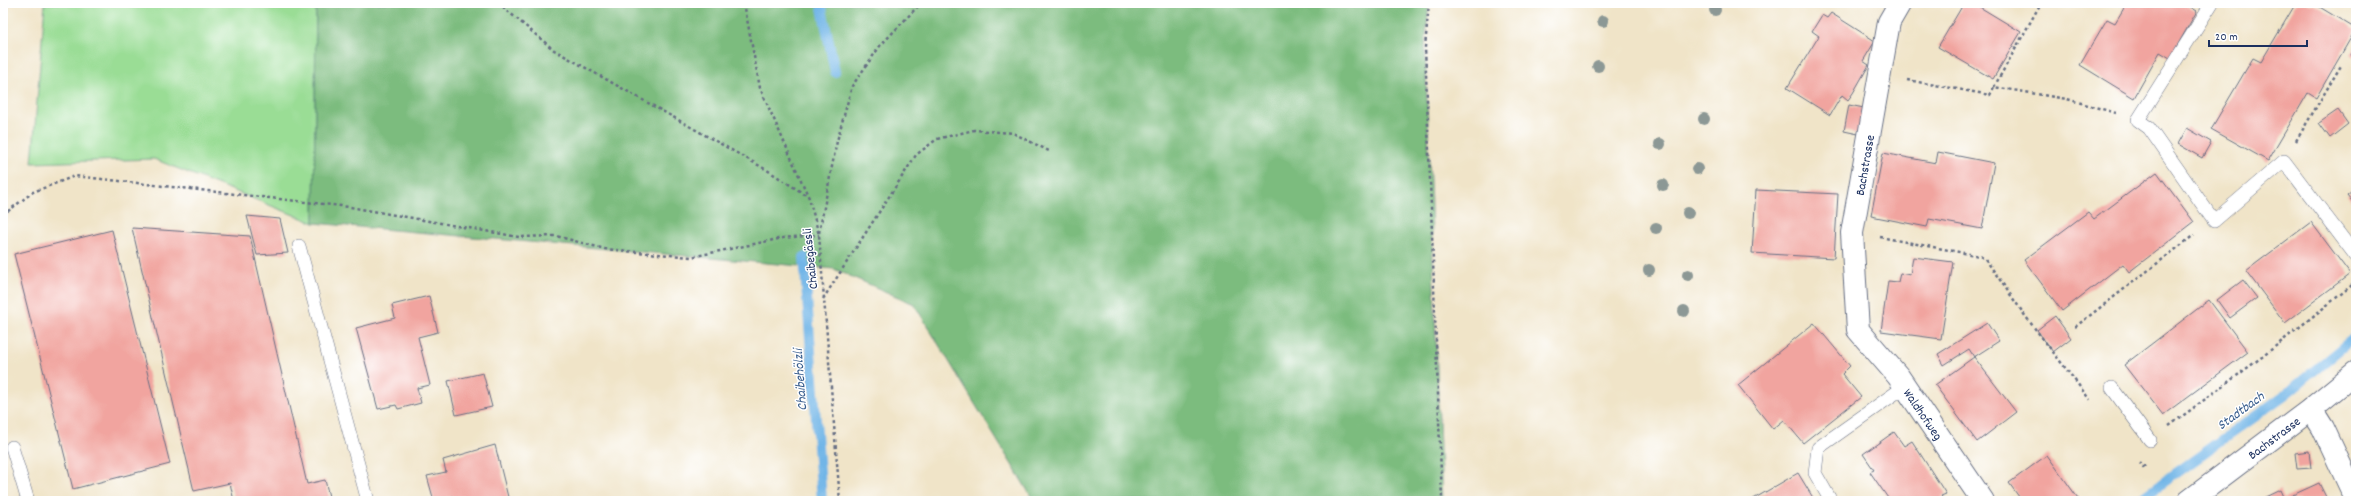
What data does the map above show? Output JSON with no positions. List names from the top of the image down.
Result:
{
  "streets": {
    "street": ["Bachstrasse", "Waldhofweg"],
    "path": ["Chaibegässli"]
  },
  "crossings": [
    ["Bachstrasse", "Waldhofweg"]
  ],
  "water": ["Chaibehölzli", "Stadtbach"],
  "scale_bar": "20 m"
}
